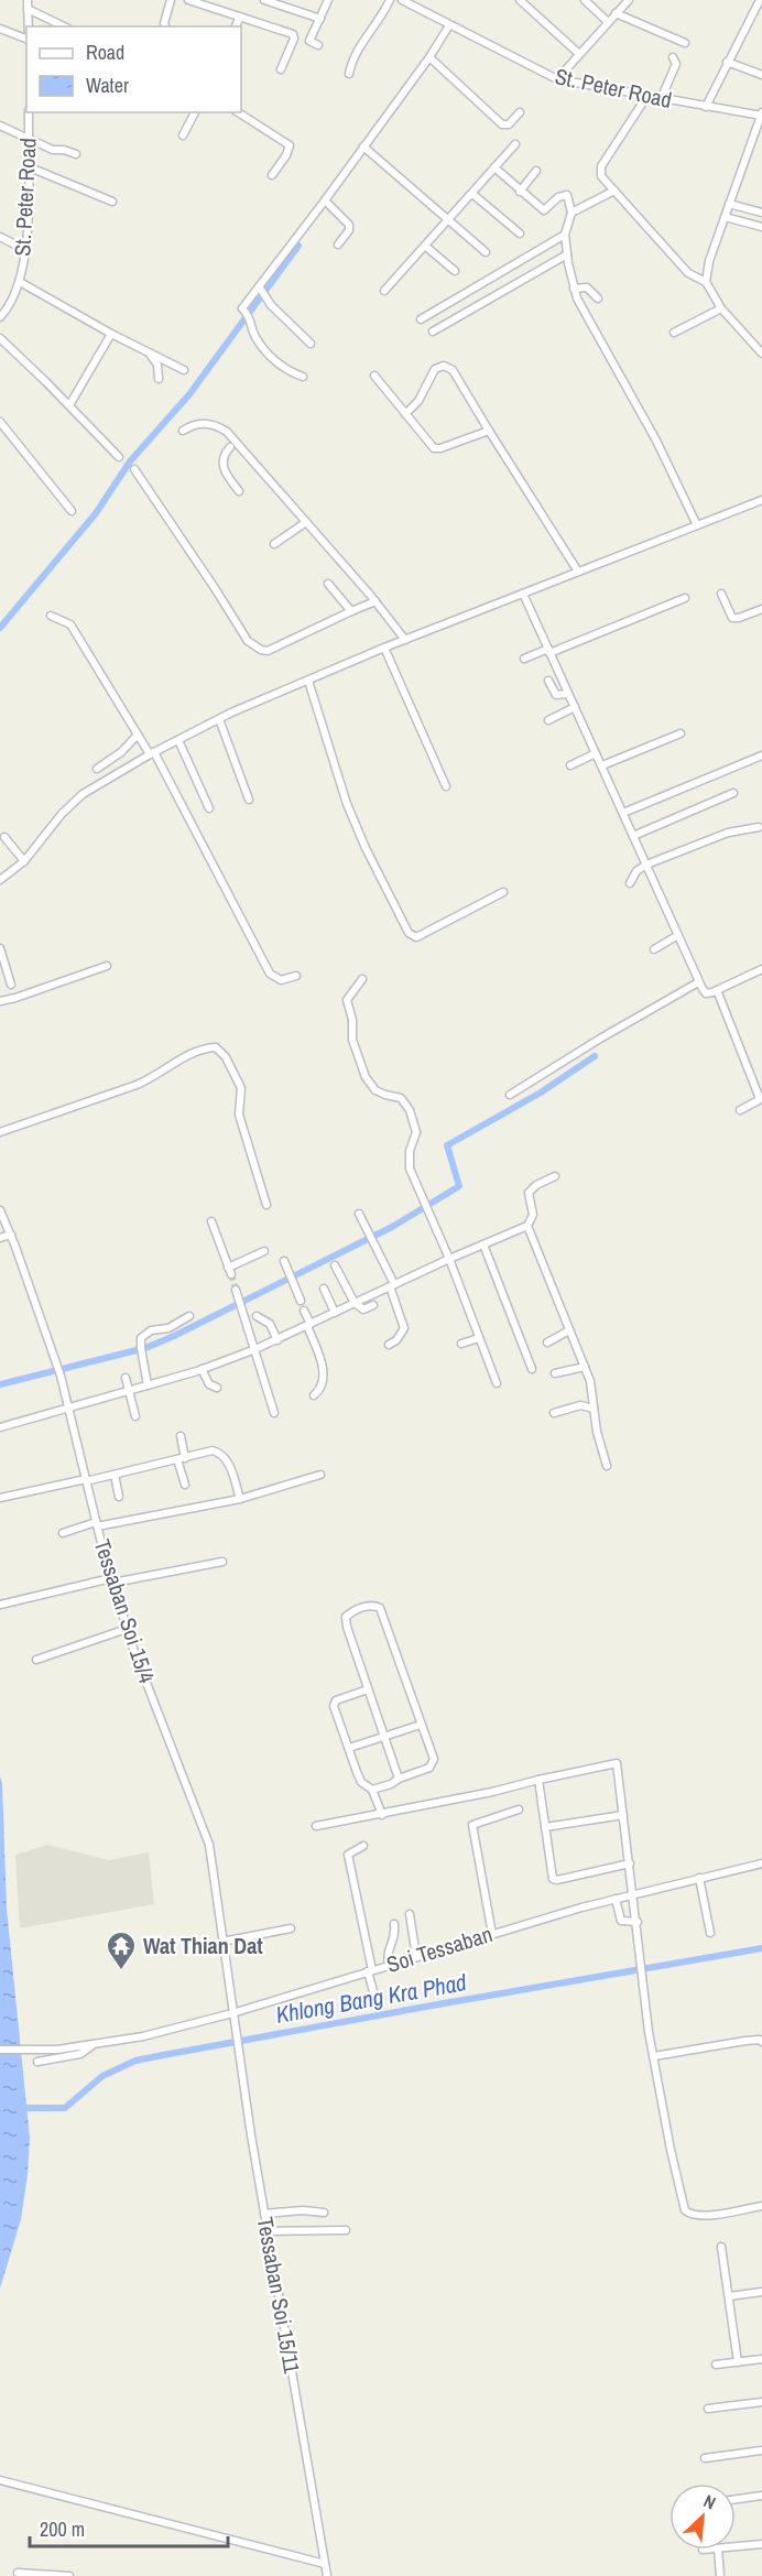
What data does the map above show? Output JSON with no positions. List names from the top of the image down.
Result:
{
  "streets": {
    "street": [
      "St. Peter Road",
      "Tessaban Soi 15/4",
      "Soi Tessaban",
      "Tessaban Soi 15/11"
    ]
  },
  "crossings": [
    ["Tessaban Soi 15/4", "Soi Tessaban"],
    ["Tessaban Soi 15/4", "Tessaban Soi 15/11"],
    ["Soi Tessaban", "Tessaban Soi 15/11"]
  ],
  "water": ["Khlong Bang Kra Phad"],
  "places": {
    "temple": ["Wat Thian Dat"]
  },
  "legend": ["Road", "Water"],
  "scale_bar": "200 m",
  "north": "top right"
}
